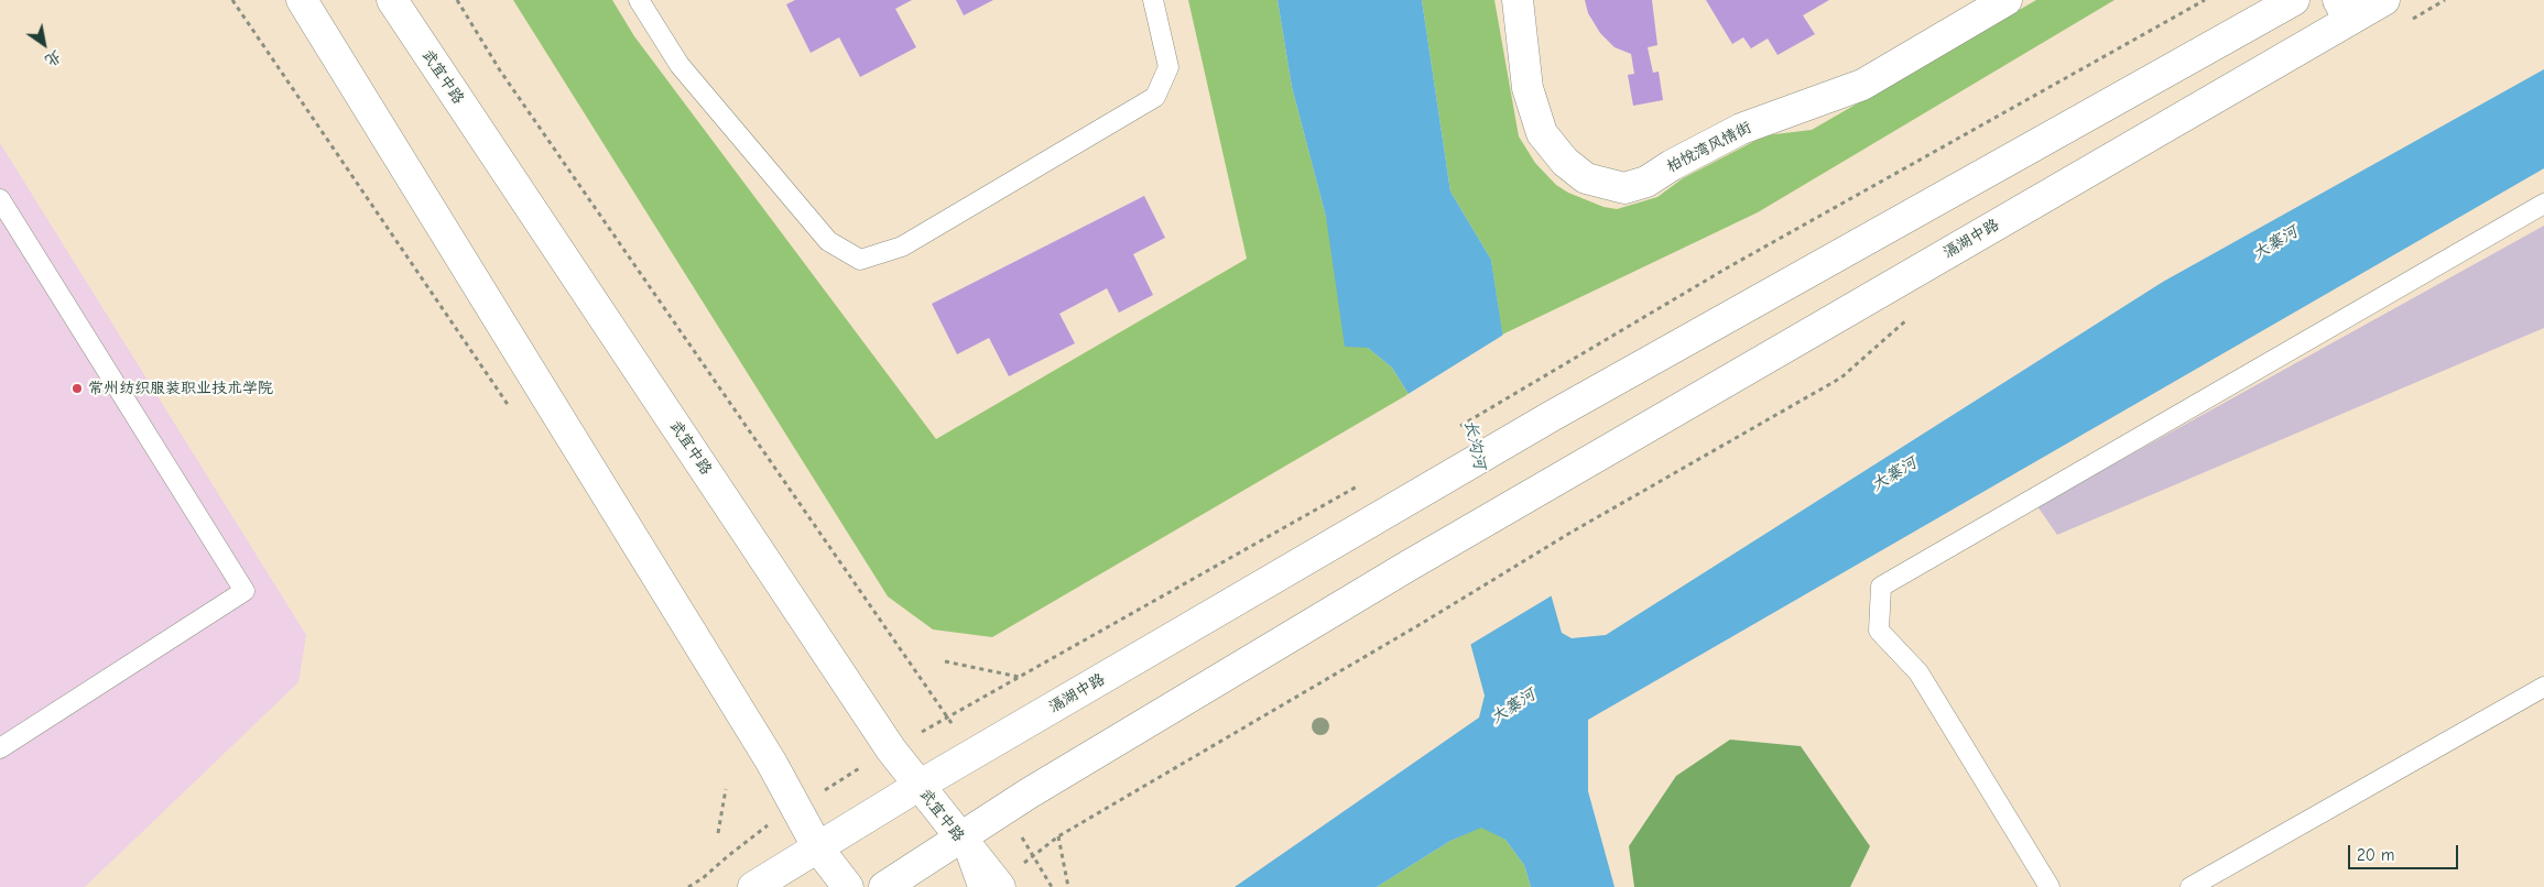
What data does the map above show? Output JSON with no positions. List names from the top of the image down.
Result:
{
  "streets": {
    "main road": ["武宜中路", "柏悦湾风情街", "滆湖中路"]
  },
  "crossings": [
    ["武宜中路", "滆湖中路"]
  ],
  "water": ["大寨河", "长沟河"],
  "places": ["常州纺织服装职业技术学院"],
  "scale_bar": "20 m",
  "north": "bottom right"
}
